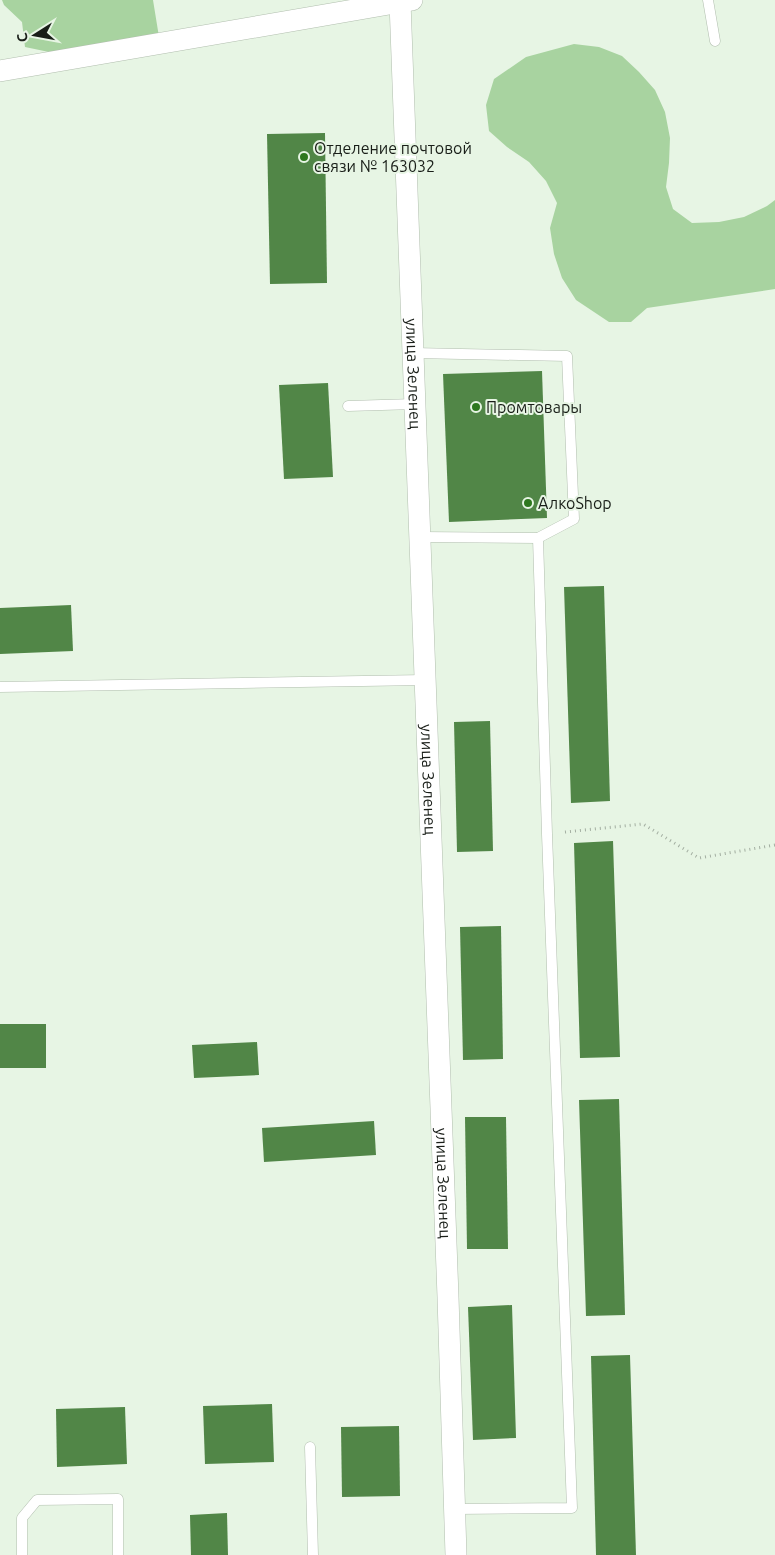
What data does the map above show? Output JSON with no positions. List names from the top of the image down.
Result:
{
  "streets": {
    "street": ["улица Зеленец"]
  },
  "places": ["Отделение почтовой связи № 163032", "Промтовары", "АлкоShop"],
  "north": "left"
}
